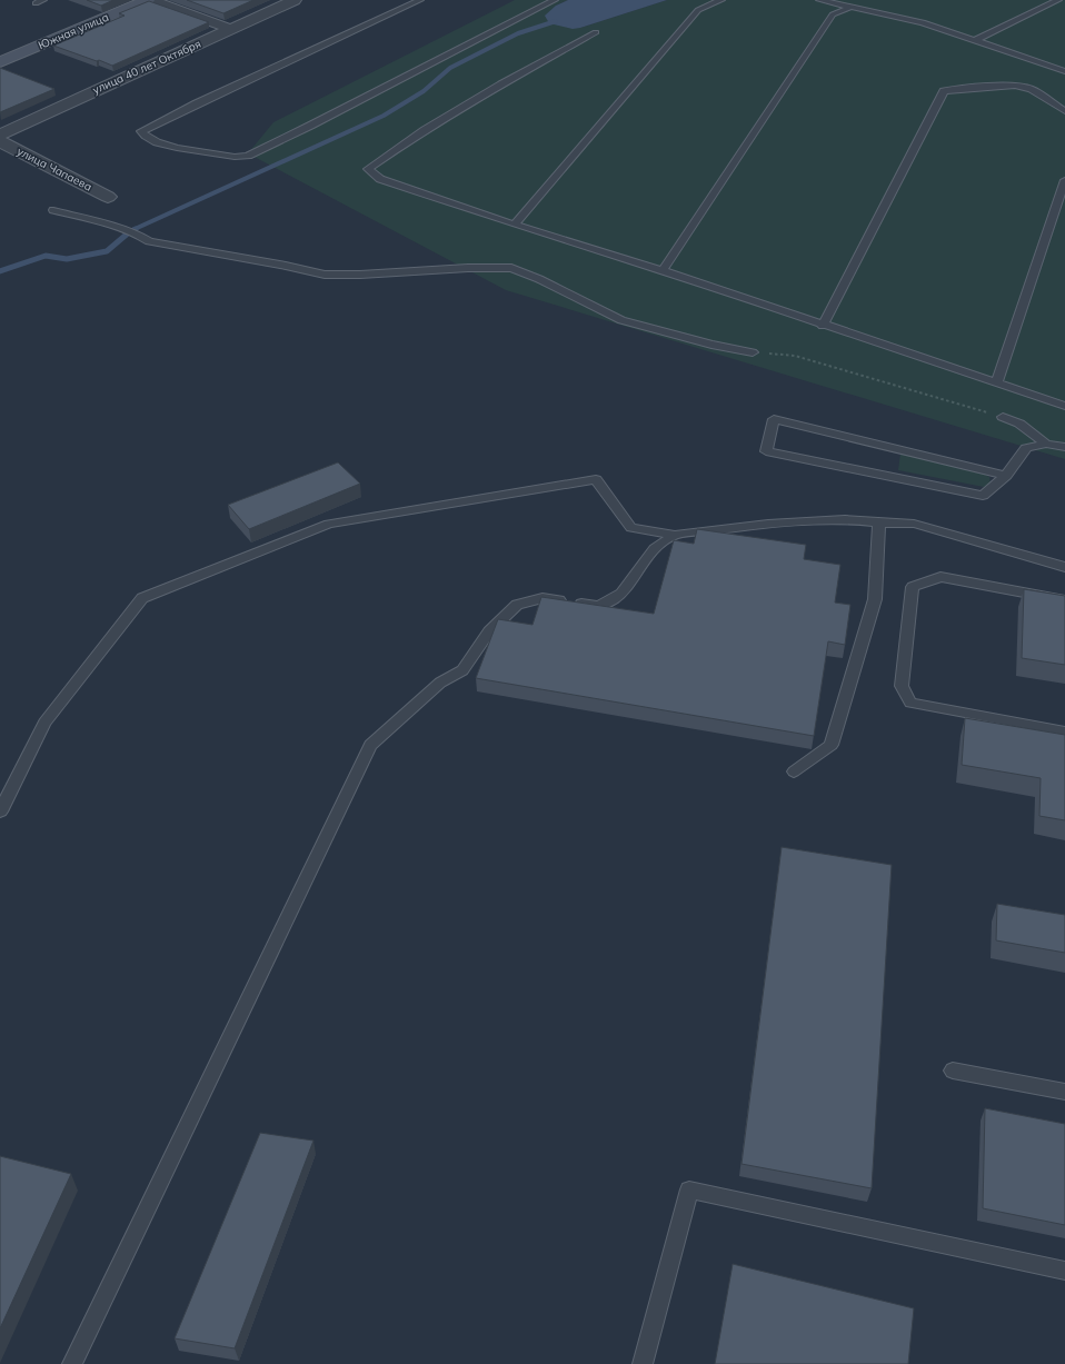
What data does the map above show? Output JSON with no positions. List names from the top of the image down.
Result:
{
  "streets": {
    "street": ["Южная улица", "улица 40 лет Октября", "улица Чапаева"]
  }
}
